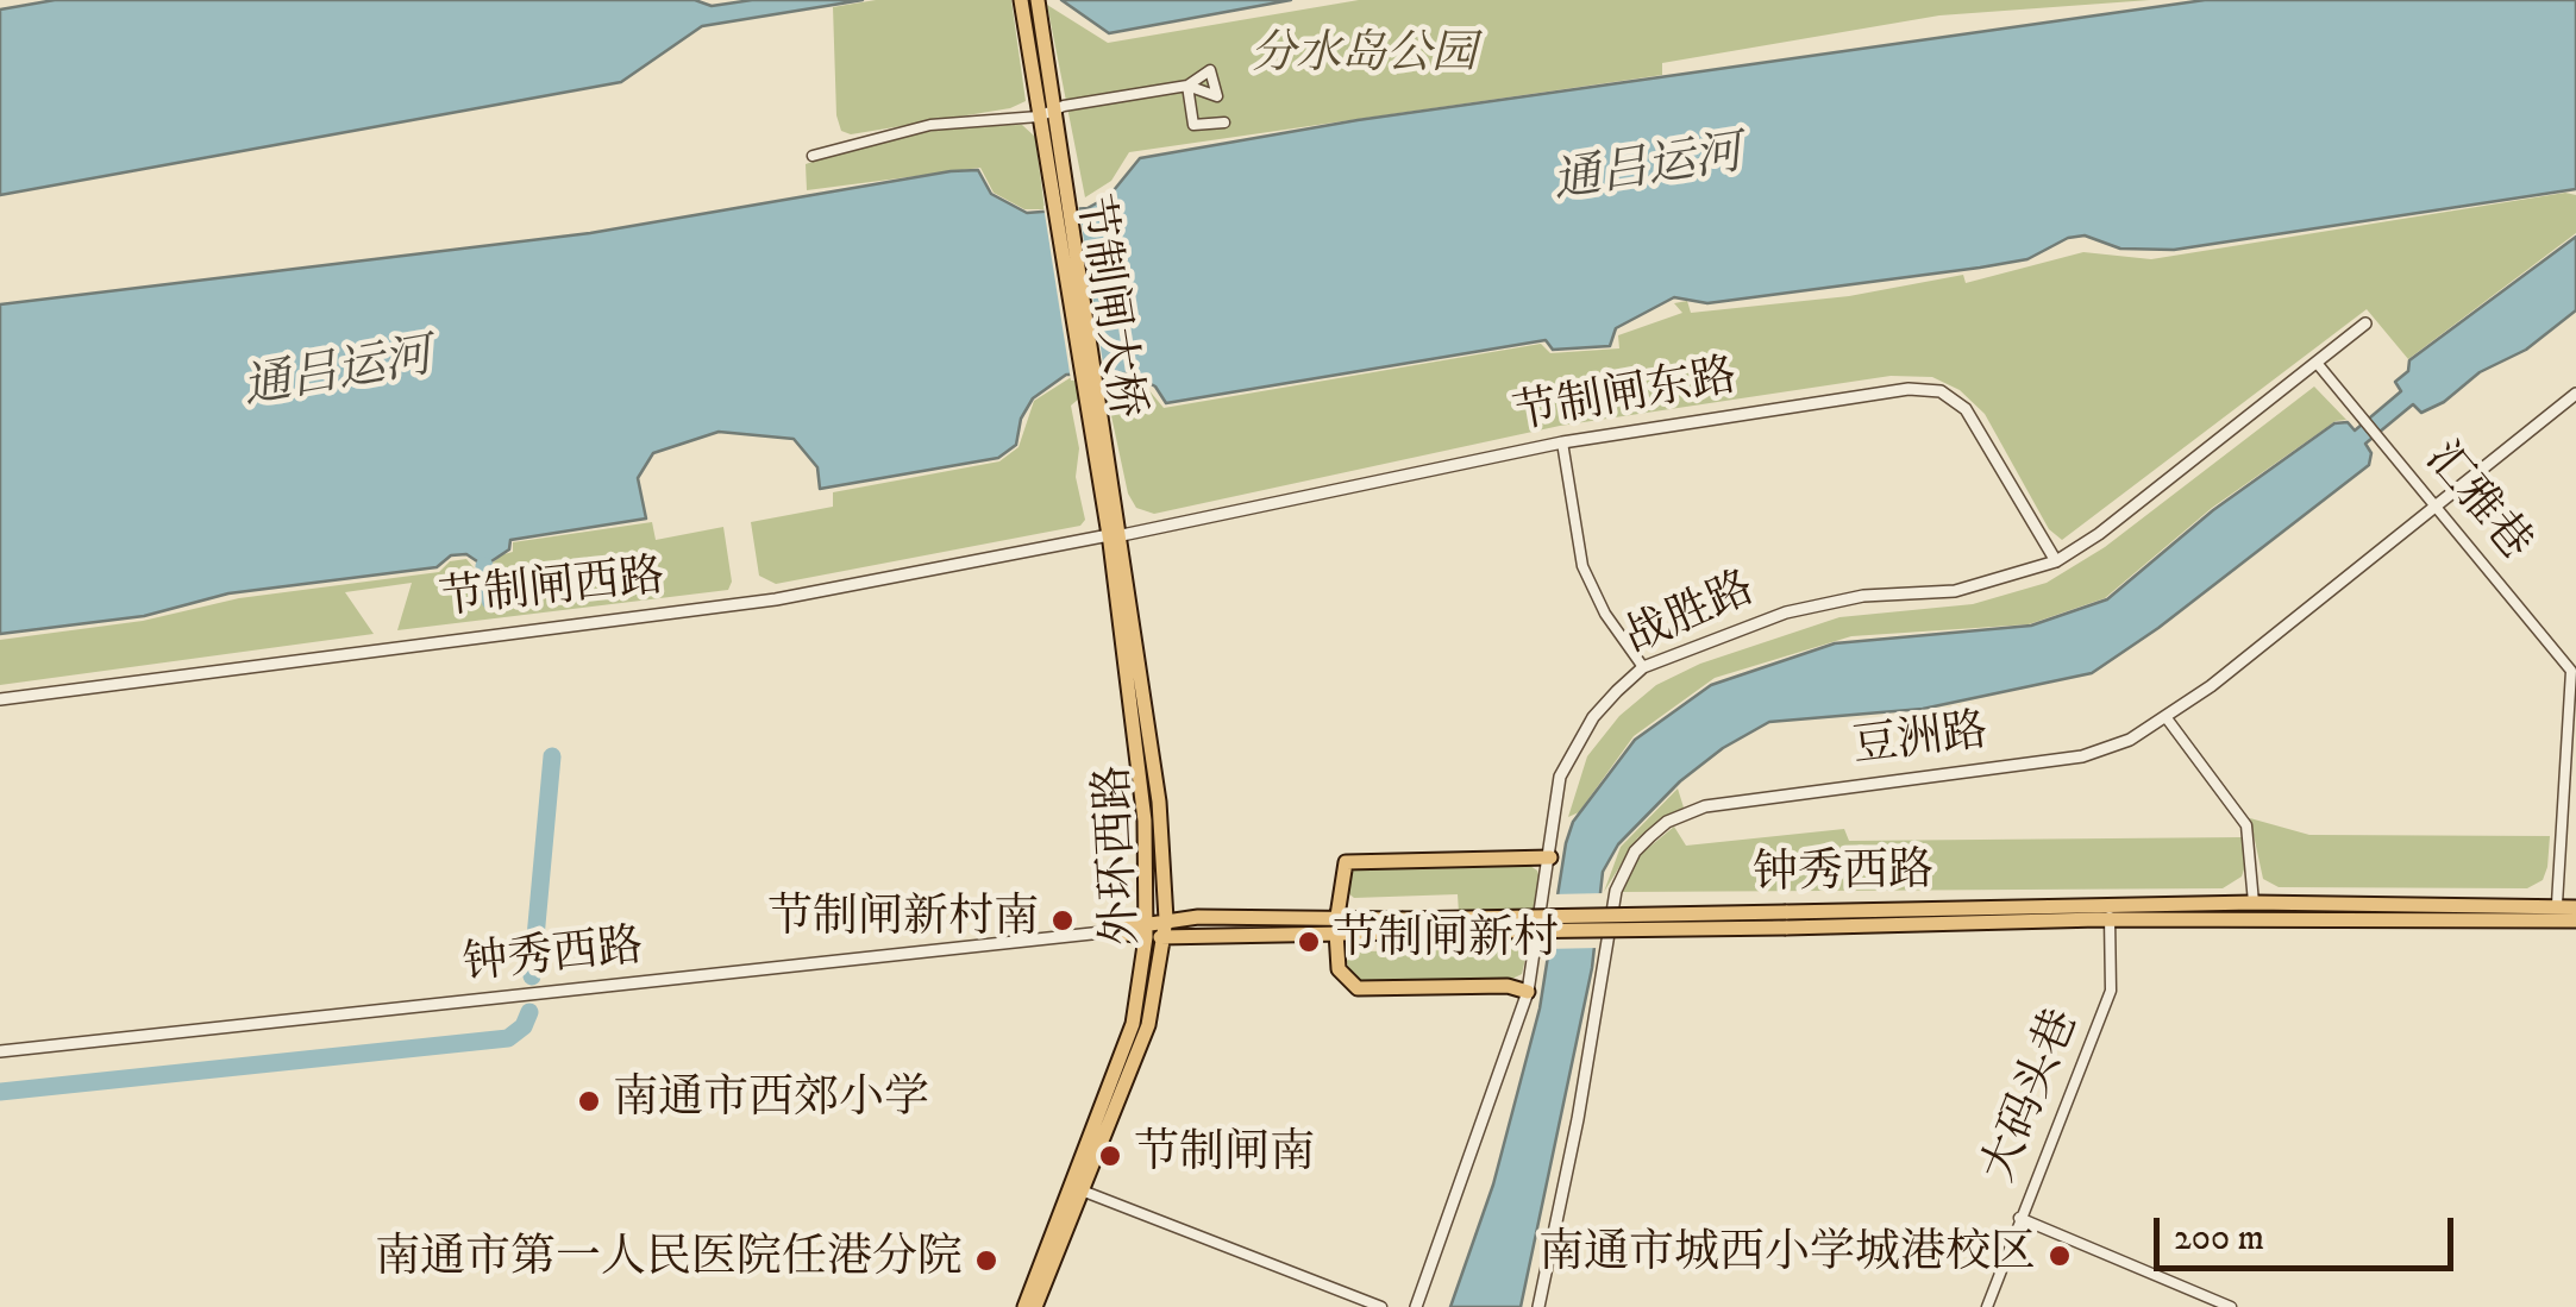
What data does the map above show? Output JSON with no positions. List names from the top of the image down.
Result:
{
  "streets": {
    "main road": ["节制闸大桥", "外环西路", "钟秀西路"],
    "street": [
      "节制闸东路",
      "汇雅巷",
      "节制闸西路",
      "战胜路",
      "豆洲路",
      "大码头巷"
    ]
  },
  "crossings": [
    ["节制闸大桥", "外环西路"],
    ["节制闸东路", "节制闸西路"],
    ["节制闸东路", "战胜路"],
    ["节制闸东路", "外环西路"],
    ["汇雅巷", "战胜路"],
    ["汇雅巷", "豆洲路"],
    ["汇雅巷", "钟秀西路"],
    ["节制闸西路", "外环西路"],
    ["外环西路", "钟秀西路"],
    ["钟秀西路", "大码头巷"]
  ],
  "water": ["通吕运河"],
  "parks": ["分水岛公园"],
  "places": [
    "节制闸新村南",
    "节制闸新村",
    "南通市西郊小学",
    "节制闸南",
    "南通市城西小学城港校区",
    "南通市第一人民医院任港分院"
  ],
  "scale_bar": "200 m"
}
